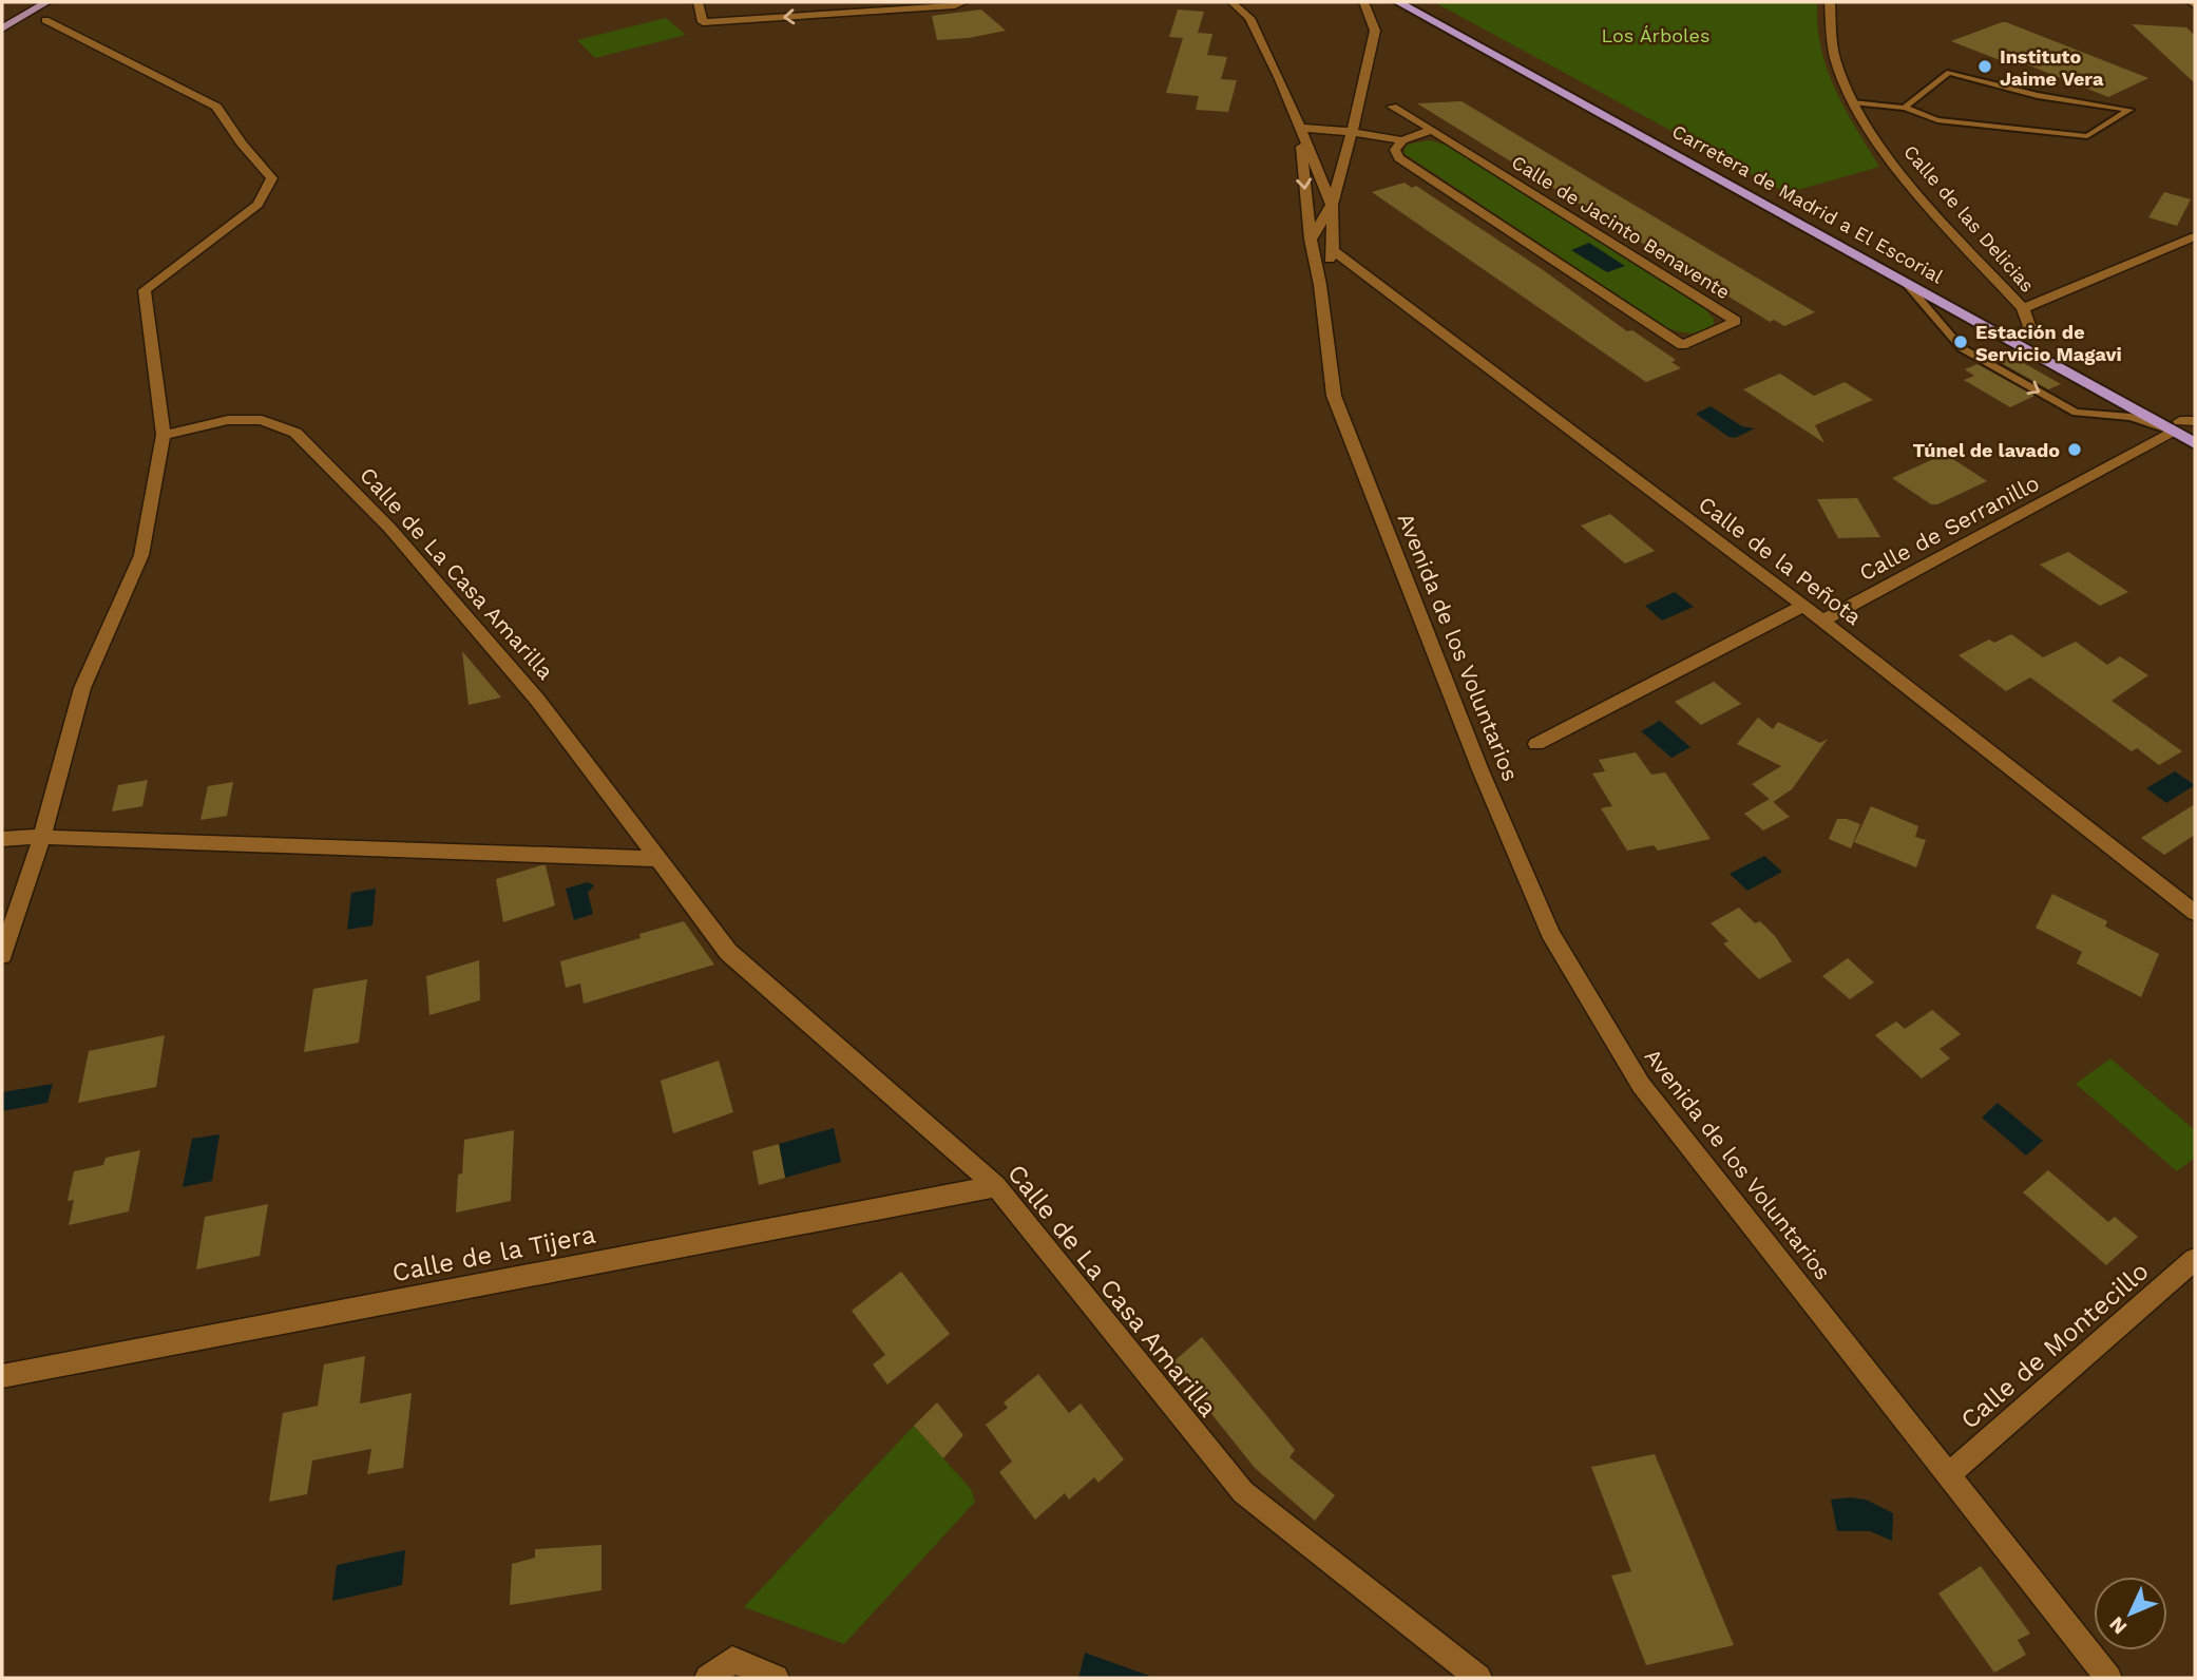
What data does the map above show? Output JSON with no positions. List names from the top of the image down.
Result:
{
  "streets": {
    "highway": ["Carretera de Madrid a El Escorial"],
    "street": [
      "Calle de las Delicias",
      "Calle de Jacinto Benavente",
      "Calle de Serranillo",
      "Calle de la Peñota",
      "Calle de La Casa Amarilla",
      "Avenida de los Voluntarios",
      "Calle de la Tijera",
      "Calle de Montecillo"
    ]
  },
  "crossings": [
    ["Carretera de Madrid a El Escorial", "Calle de las Delicias"],
    ["Carretera de Madrid a El Escorial", "Calle de Serranillo"],
    ["Calle de Serranillo", "Calle de la Peñota"],
    ["Calle de la Peñota", "Avenida de los Voluntarios"],
    ["Calle de La Casa Amarilla", "Calle de la Tijera"],
    ["Avenida de los Voluntarios", "Calle de Montecillo"]
  ],
  "parks": ["Los Árboles"],
  "places": ["Instituto Jaime Vera", "Estación de Servicio Magavi", "Túnel de lavado"],
  "north": "bottom left"
}
